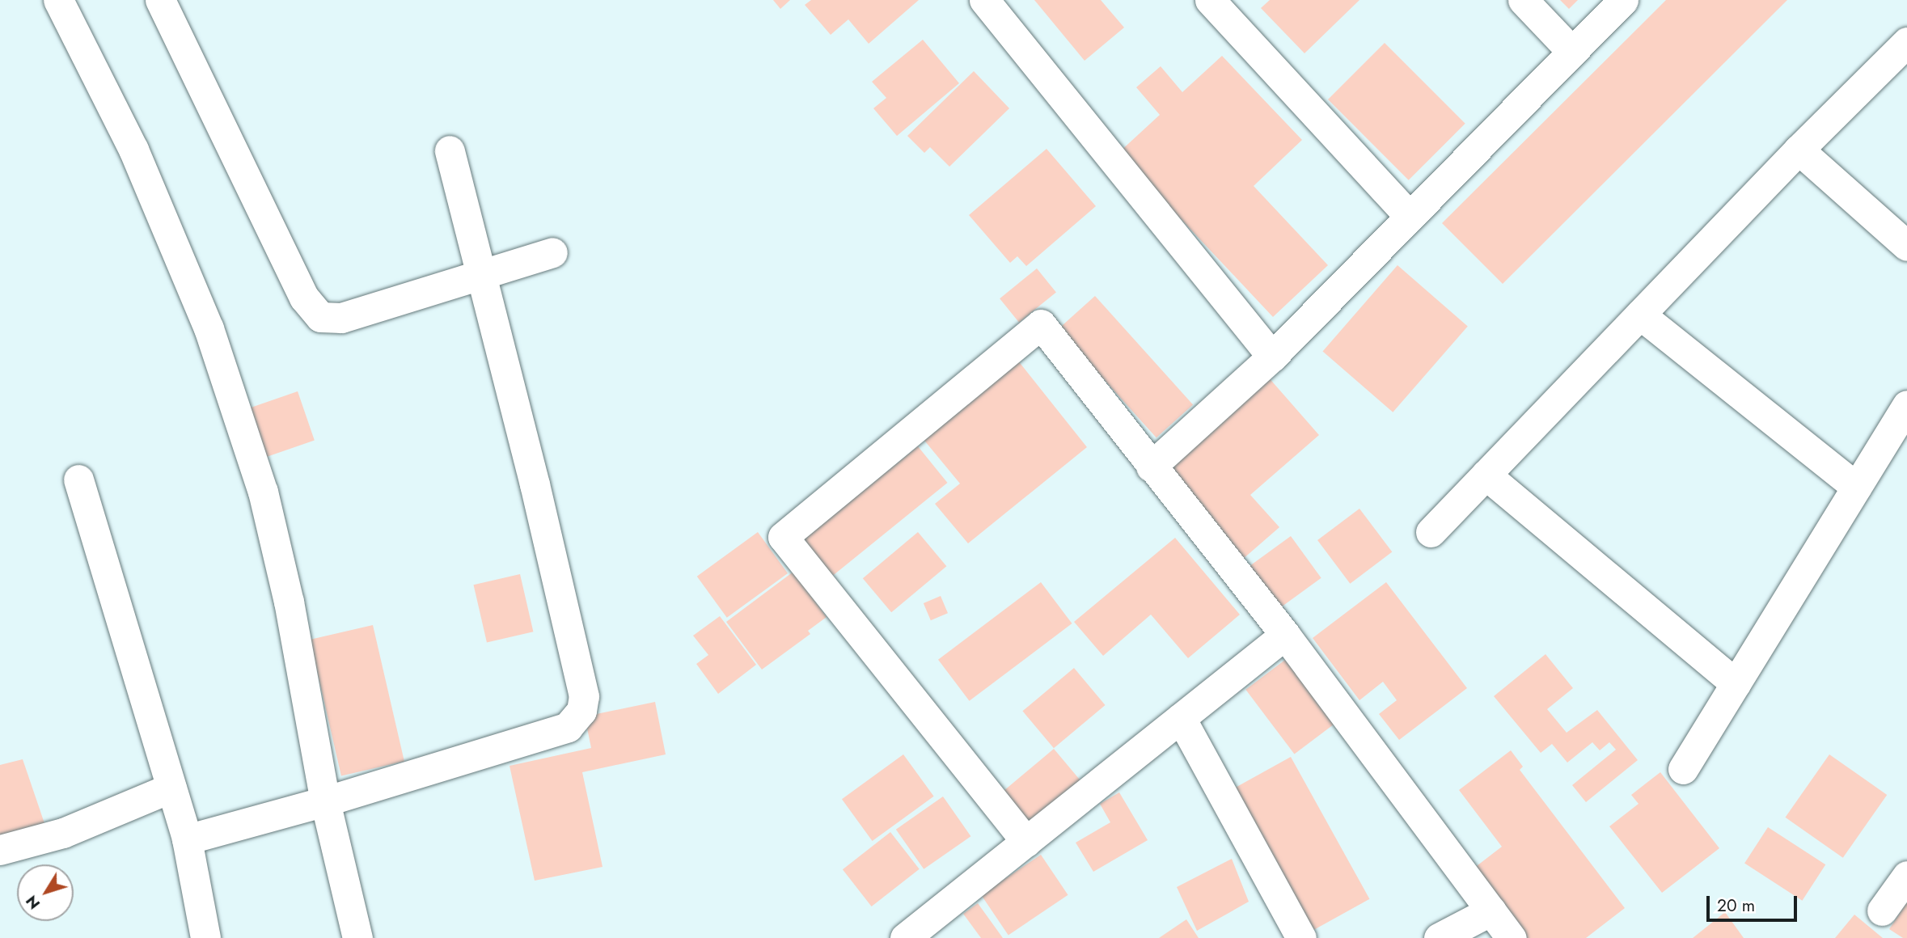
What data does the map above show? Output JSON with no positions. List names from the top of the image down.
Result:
{
  "scale_bar": "20 m",
  "north": "bottom left"
}
